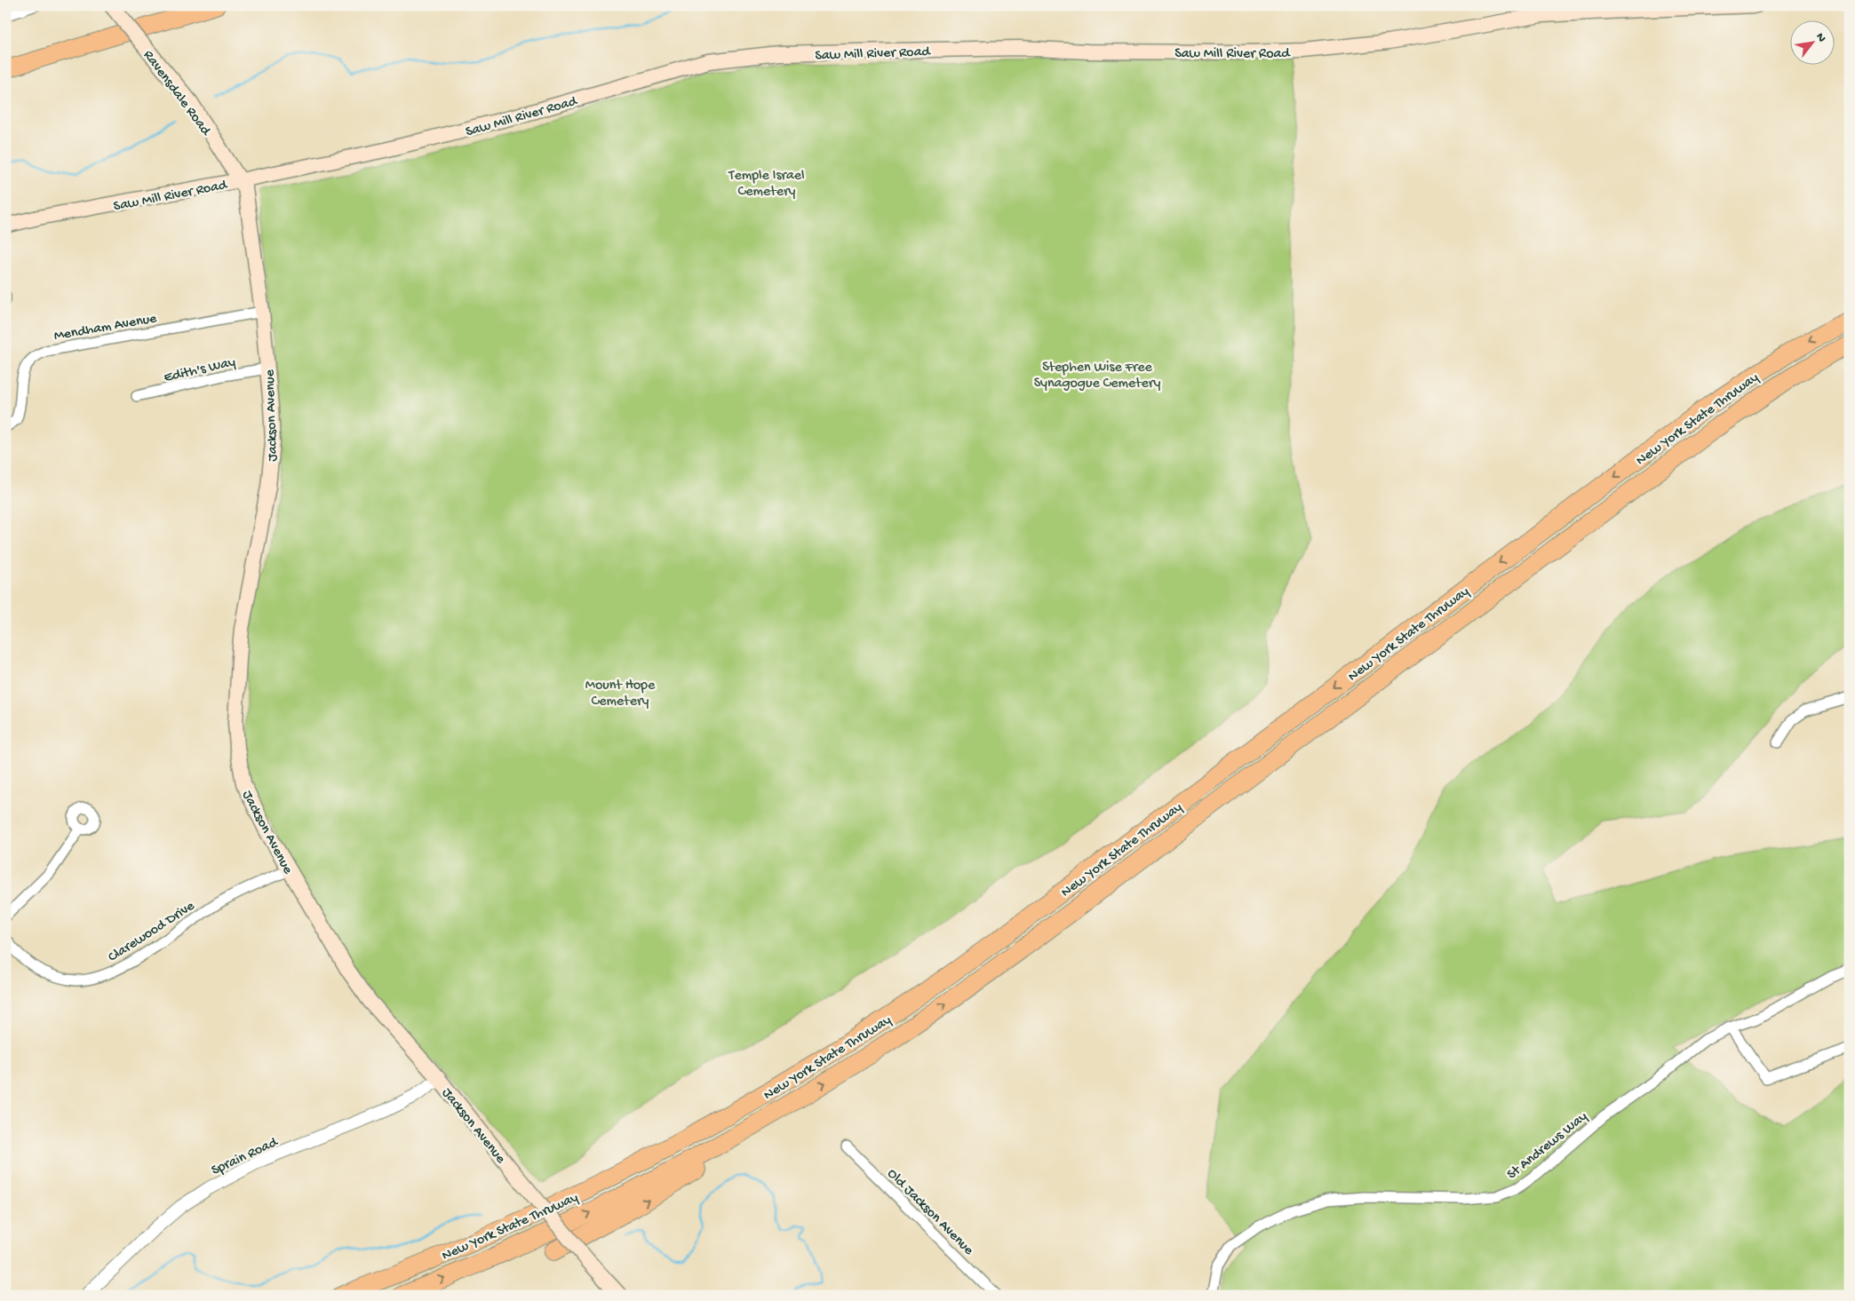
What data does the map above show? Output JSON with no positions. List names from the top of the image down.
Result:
{
  "streets": {
    "highway": ["New York State Thruway"],
    "main road": ["Saw Mill River Road", "Ravensdale Road", "Jackson Avenue"],
    "street": [
      "Mendham Avenue",
      "Edith's Way",
      "Clarewood Drive",
      "St Andrews Way",
      "Sprain Road",
      "Old Jackson Avenue"
    ]
  },
  "crossings": [
    ["Saw Mill River Road", "Ravensdale Road"],
    ["Saw Mill River Road", "Jackson Avenue"],
    ["Ravensdale Road", "Jackson Avenue"],
    ["Mendham Avenue", "Jackson Avenue"],
    ["Edith's Way", "Jackson Avenue"],
    ["Jackson Avenue", "Clarewood Drive"],
    ["Jackson Avenue", "Sprain Road"]
  ],
  "parks": ["Temple Israel Cemetery", "Stephen Wise Free Synagogue Cemetery", "Mount Hope Cemetery"],
  "north": "top right"
}
